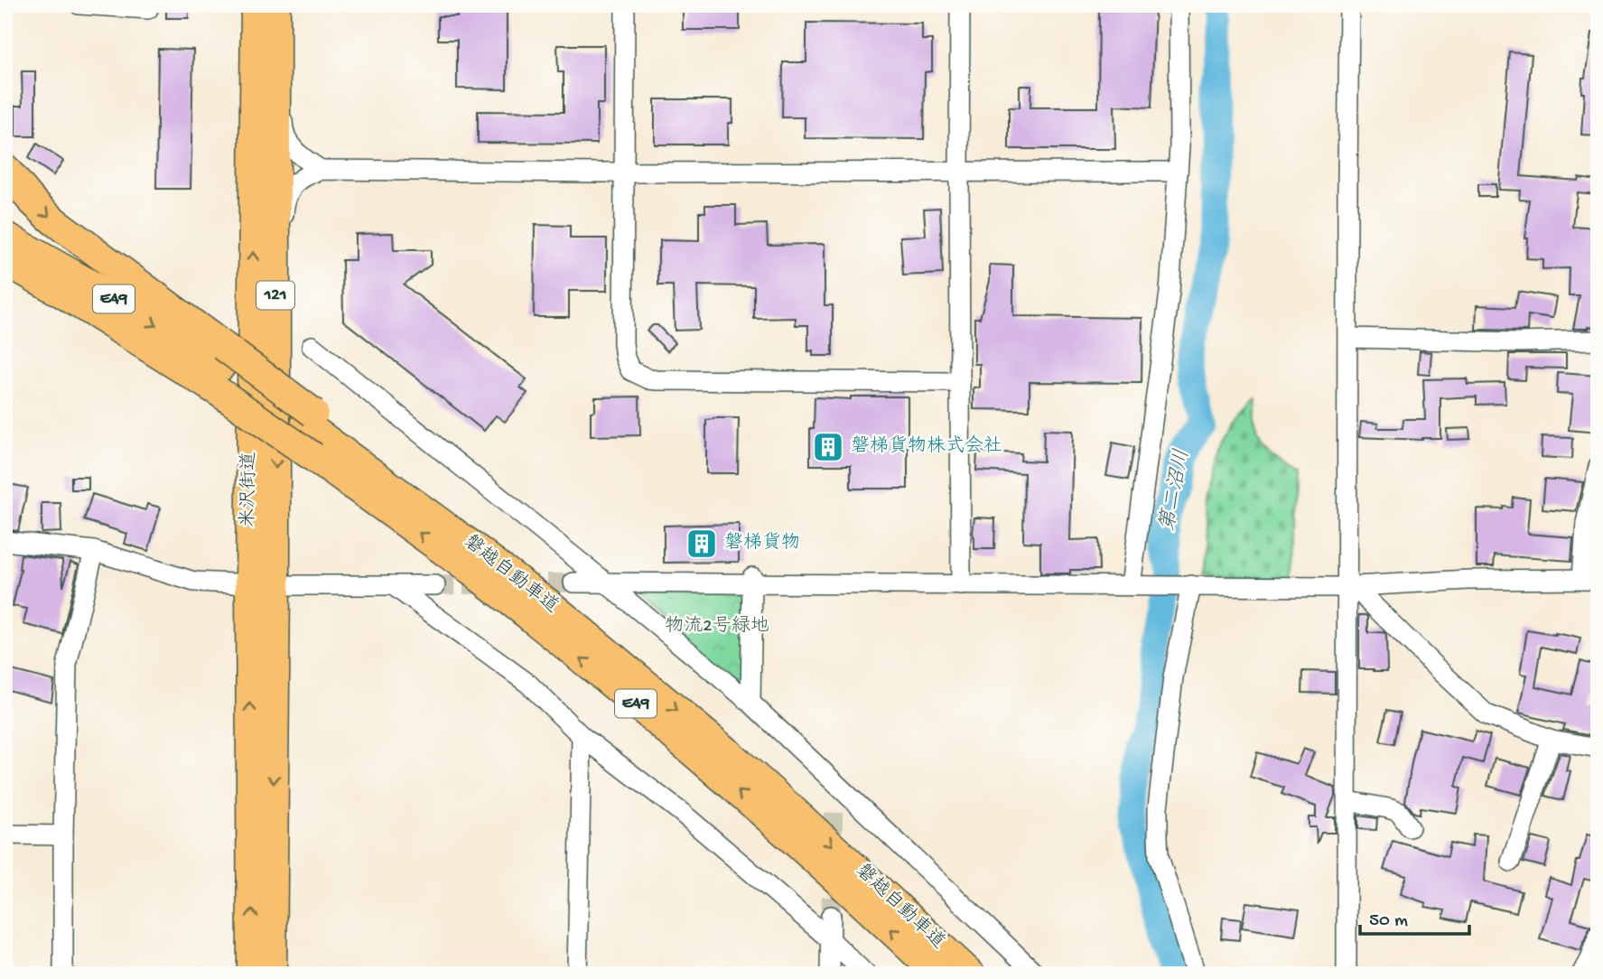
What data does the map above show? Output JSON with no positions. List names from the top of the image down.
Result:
{
  "streets": {
    "highway": [
      "121",
      "E49",
      "米沢街道",
      "磐越自動車道"
    ]
  },
  "water": ["第二沼川"],
  "parks": ["物流2号緑地"],
  "places": {
    "building": ["磐梯貨物株式会社", "磐梯貨物"]
  },
  "scale_bar": "50 m"
}
